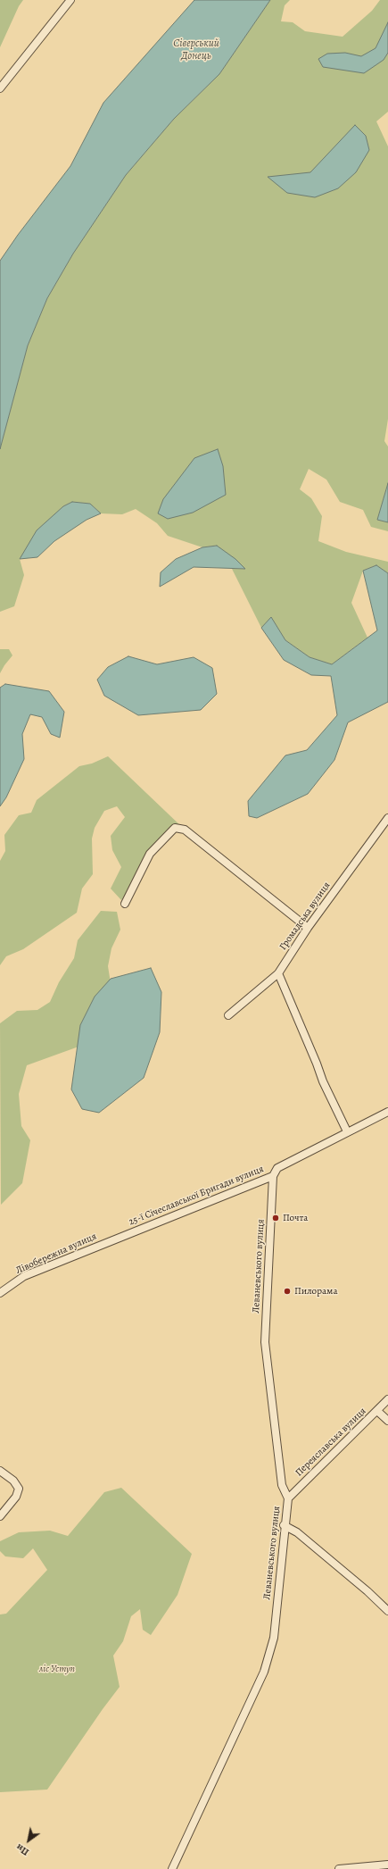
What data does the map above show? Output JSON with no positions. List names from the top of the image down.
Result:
{
  "streets": {
    "street": [
      "Громадська вулиця",
      "25-ї Січеславської Бригади вулиця",
      "Лівобережна вулиця",
      "Леваневського вулиця",
      "Переяславська вулиця"
    ]
  },
  "crossings": [
    ["25-ї Січеславської Бригади вулиця", "Лівобережна вулиця"],
    ["25-ї Січеславської Бригади вулиця", "Леваневського вулиця"],
    ["Леваневського вулиця", "Переяславська вулиця"]
  ],
  "water": ["Сіверський Донець"],
  "parks": ["ліс Уступ"],
  "places": ["Почта", "Пилорама"],
  "north": "bottom left"
}
